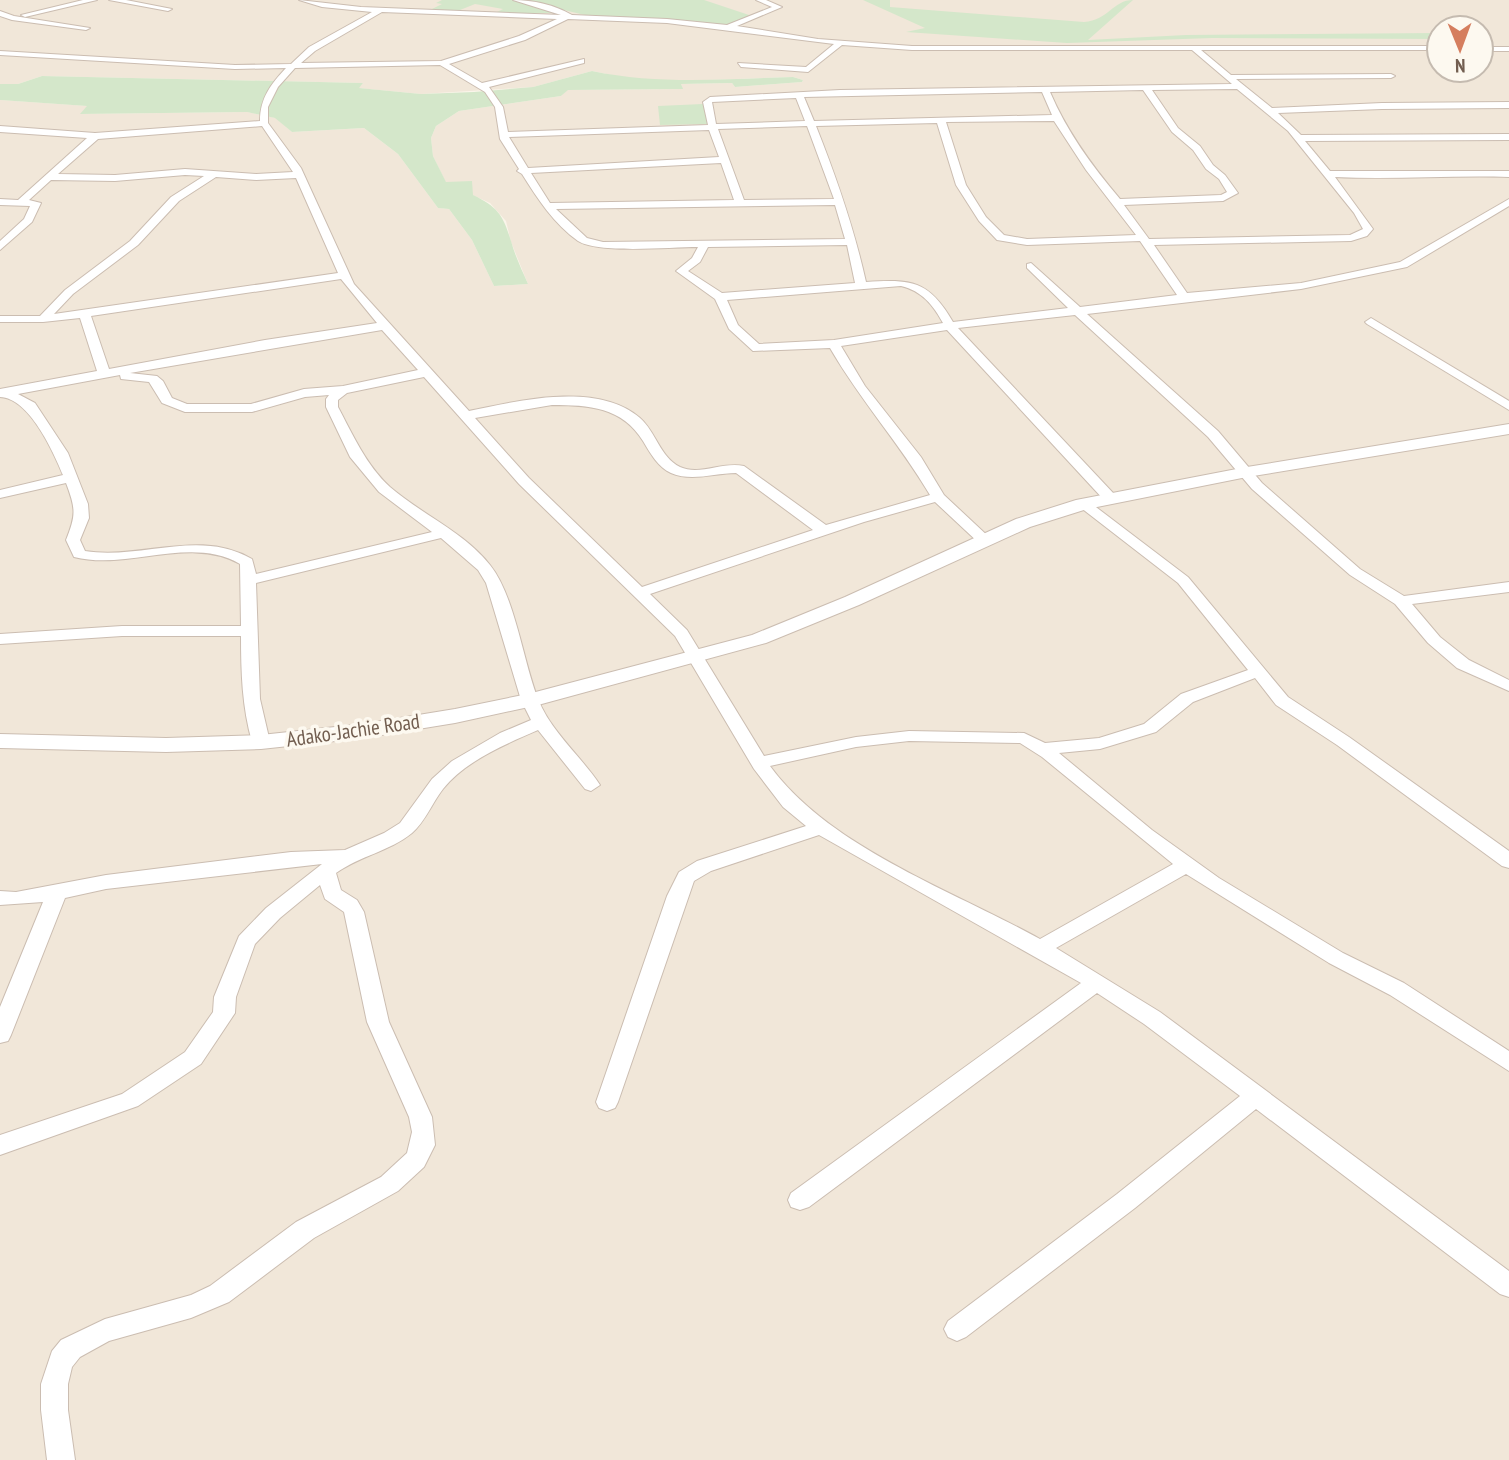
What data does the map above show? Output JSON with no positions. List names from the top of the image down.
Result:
{
  "streets": {
    "street": ["Adako-Jachie Road"]
  },
  "north": "bottom"
}
